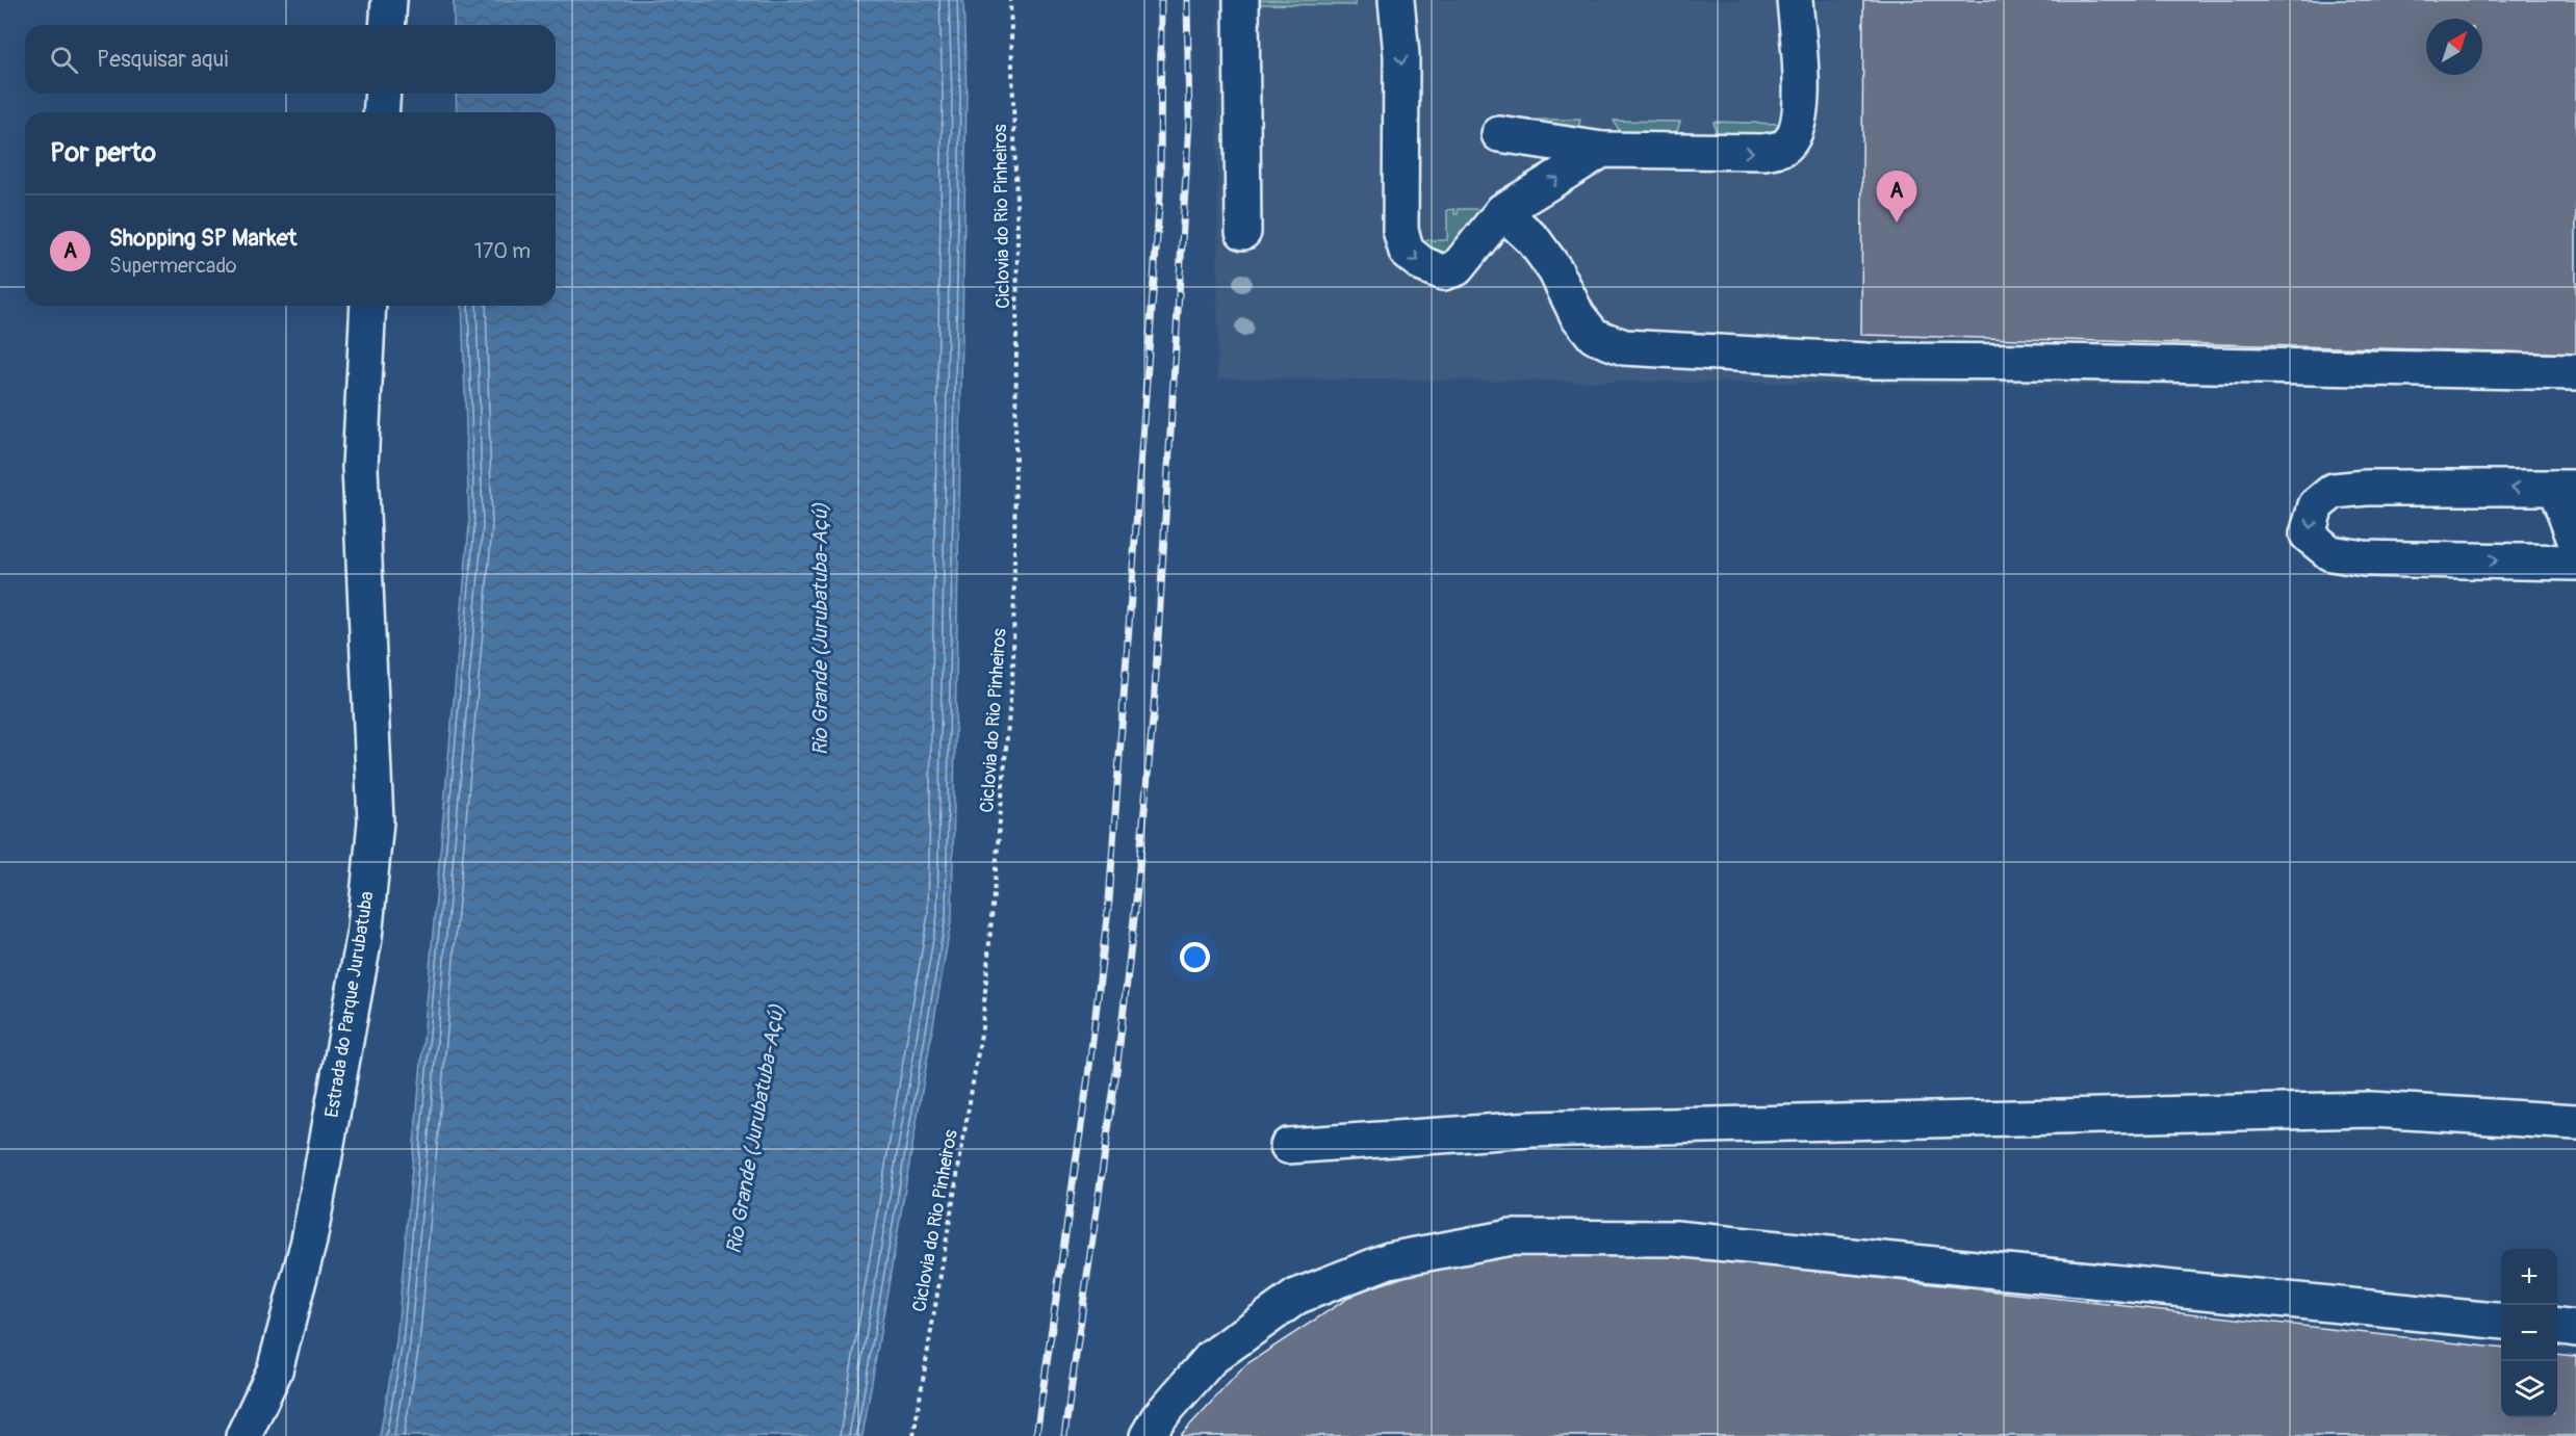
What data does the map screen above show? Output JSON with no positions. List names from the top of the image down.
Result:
{
  "streets": {
    "lane": ["Estrada do Parque Jurubatuba"],
    "path": ["Ciclovia do Rio Pinheiros"]
  },
  "water": ["Rio Grande (Jurubatuba-Açú)"],
  "north": "top right",
  "page": {
    "search": "Pesquisar aqui",
    "heading": "Por perto",
    "pins": "A",
    "list": [
      {
        "mark": "A",
        "name": "Shopping SP Market",
        "note": "Supermercado",
        "value": "170 m"
      }
    ],
    "map_buttons": ["+", "−"]
  }
}
